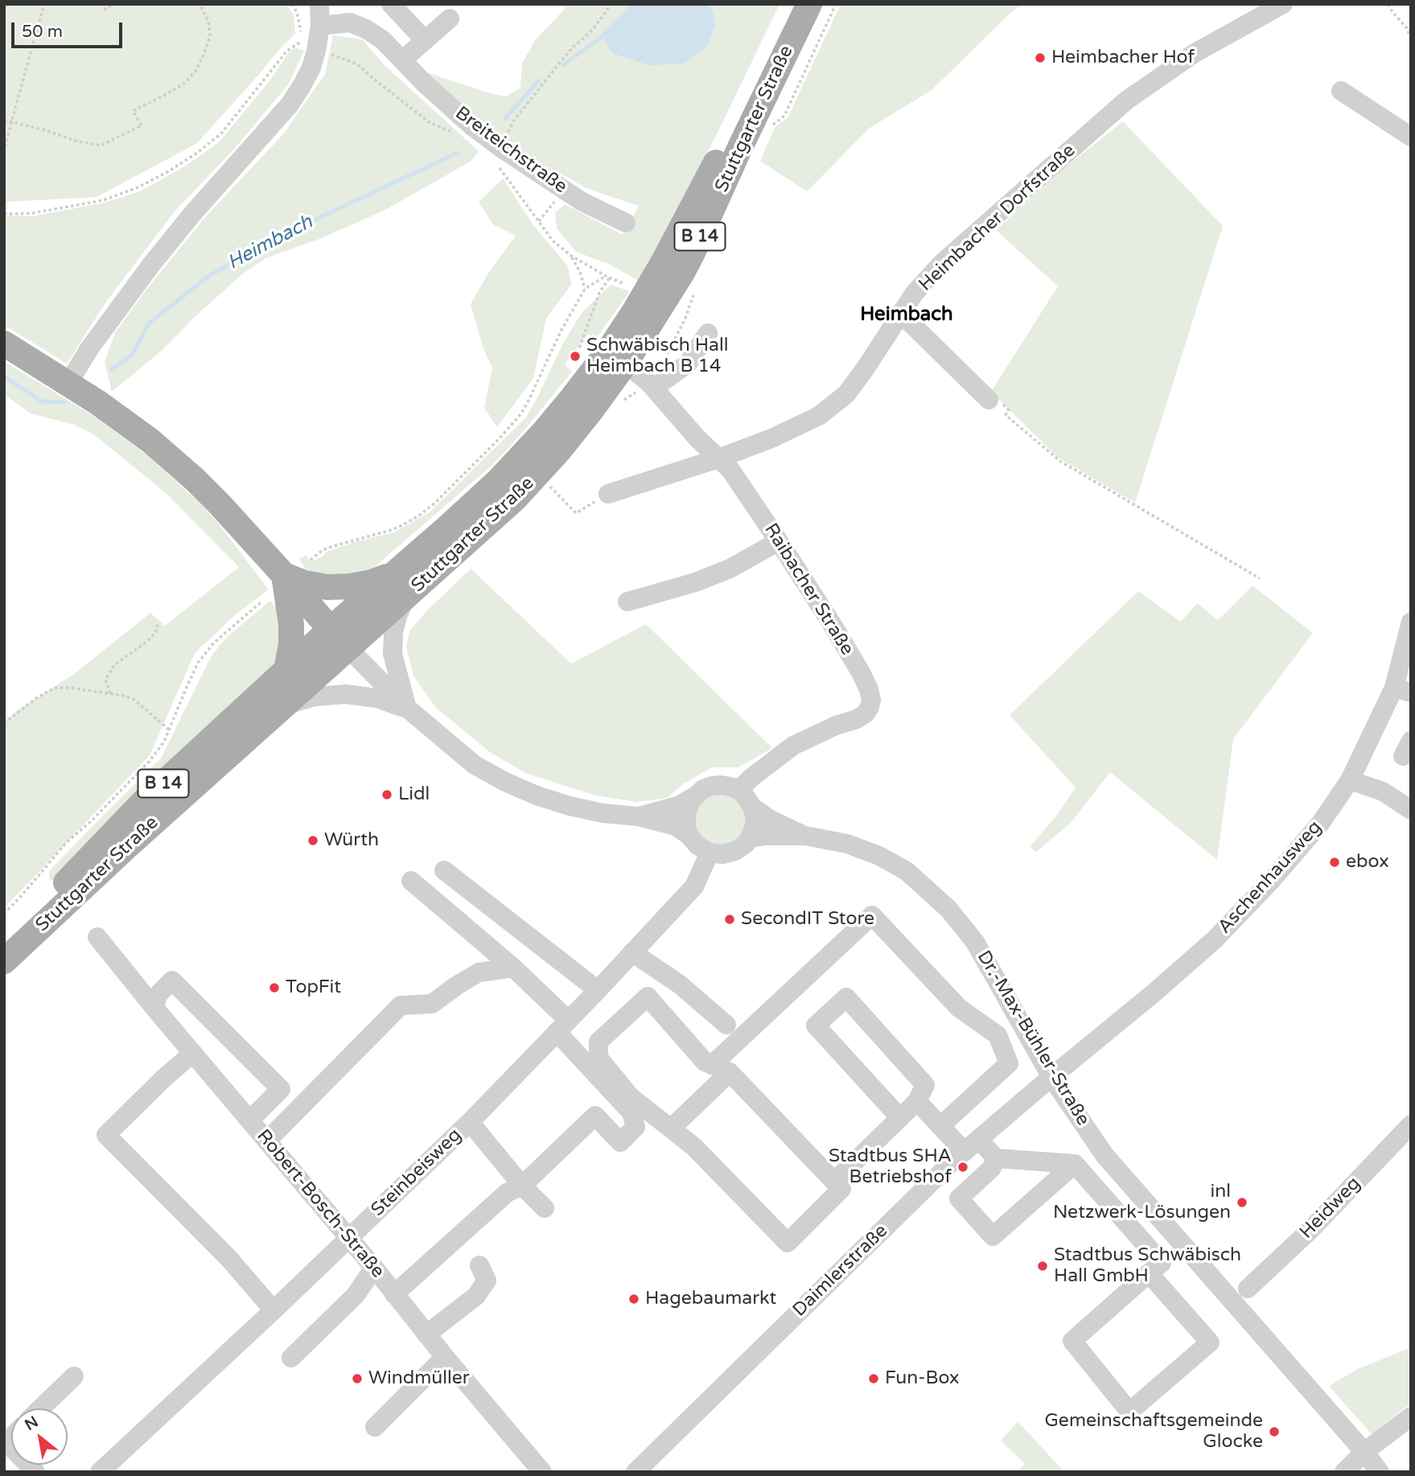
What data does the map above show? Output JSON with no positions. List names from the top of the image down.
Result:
{
  "streets": {
    "main road": ["Stuttgarter Straße", "B 14"],
    "street": [
      "Breiteichstraße",
      "Heimbacher Dorfstraße",
      "Raibacher Straße",
      "Aschenhausweg",
      "Dr.-Max-Bühler-Straße",
      "Steinbeisweg",
      "Robert-Bosch-Straße",
      "Heidweg",
      "Daimlerstraße"
    ]
  },
  "crossings": [
    ["Stuttgarter Straße", "Raibacher Straße"],
    ["Heimbacher Dorfstraße", "Raibacher Straße"],
    ["Raibacher Straße", "Dr.-Max-Bühler-Straße"],
    ["Raibacher Straße", "Steinbeisweg"],
    ["Aschenhausweg", "Dr.-Max-Bühler-Straße"],
    ["Aschenhausweg", "Daimlerstraße"],
    ["Dr.-Max-Bühler-Straße", "Steinbeisweg"],
    ["Dr.-Max-Bühler-Straße", "Daimlerstraße"],
    ["Steinbeisweg", "Robert-Bosch-Straße"]
  ],
  "districts": ["Heimbach"],
  "water": ["Heimbach"],
  "places": [
    "Heimbacher Hof",
    "Schwäbisch Hall Heimbach B 14",
    "Lidl",
    "Würth",
    "ebox",
    "SecondIT Store",
    "TopFit",
    "Stadtbus SHA Betriebshof",
    "inl Netzwerk-Lösungen",
    "Stadtbus Schwäbisch Hall GmbH",
    "Hagebaumarkt",
    "Windmüller",
    "Fun-Box",
    "Gemeinschaftsgemeinde Glocke"
  ],
  "scale_bar": "50 m",
  "north": "top left"
}
